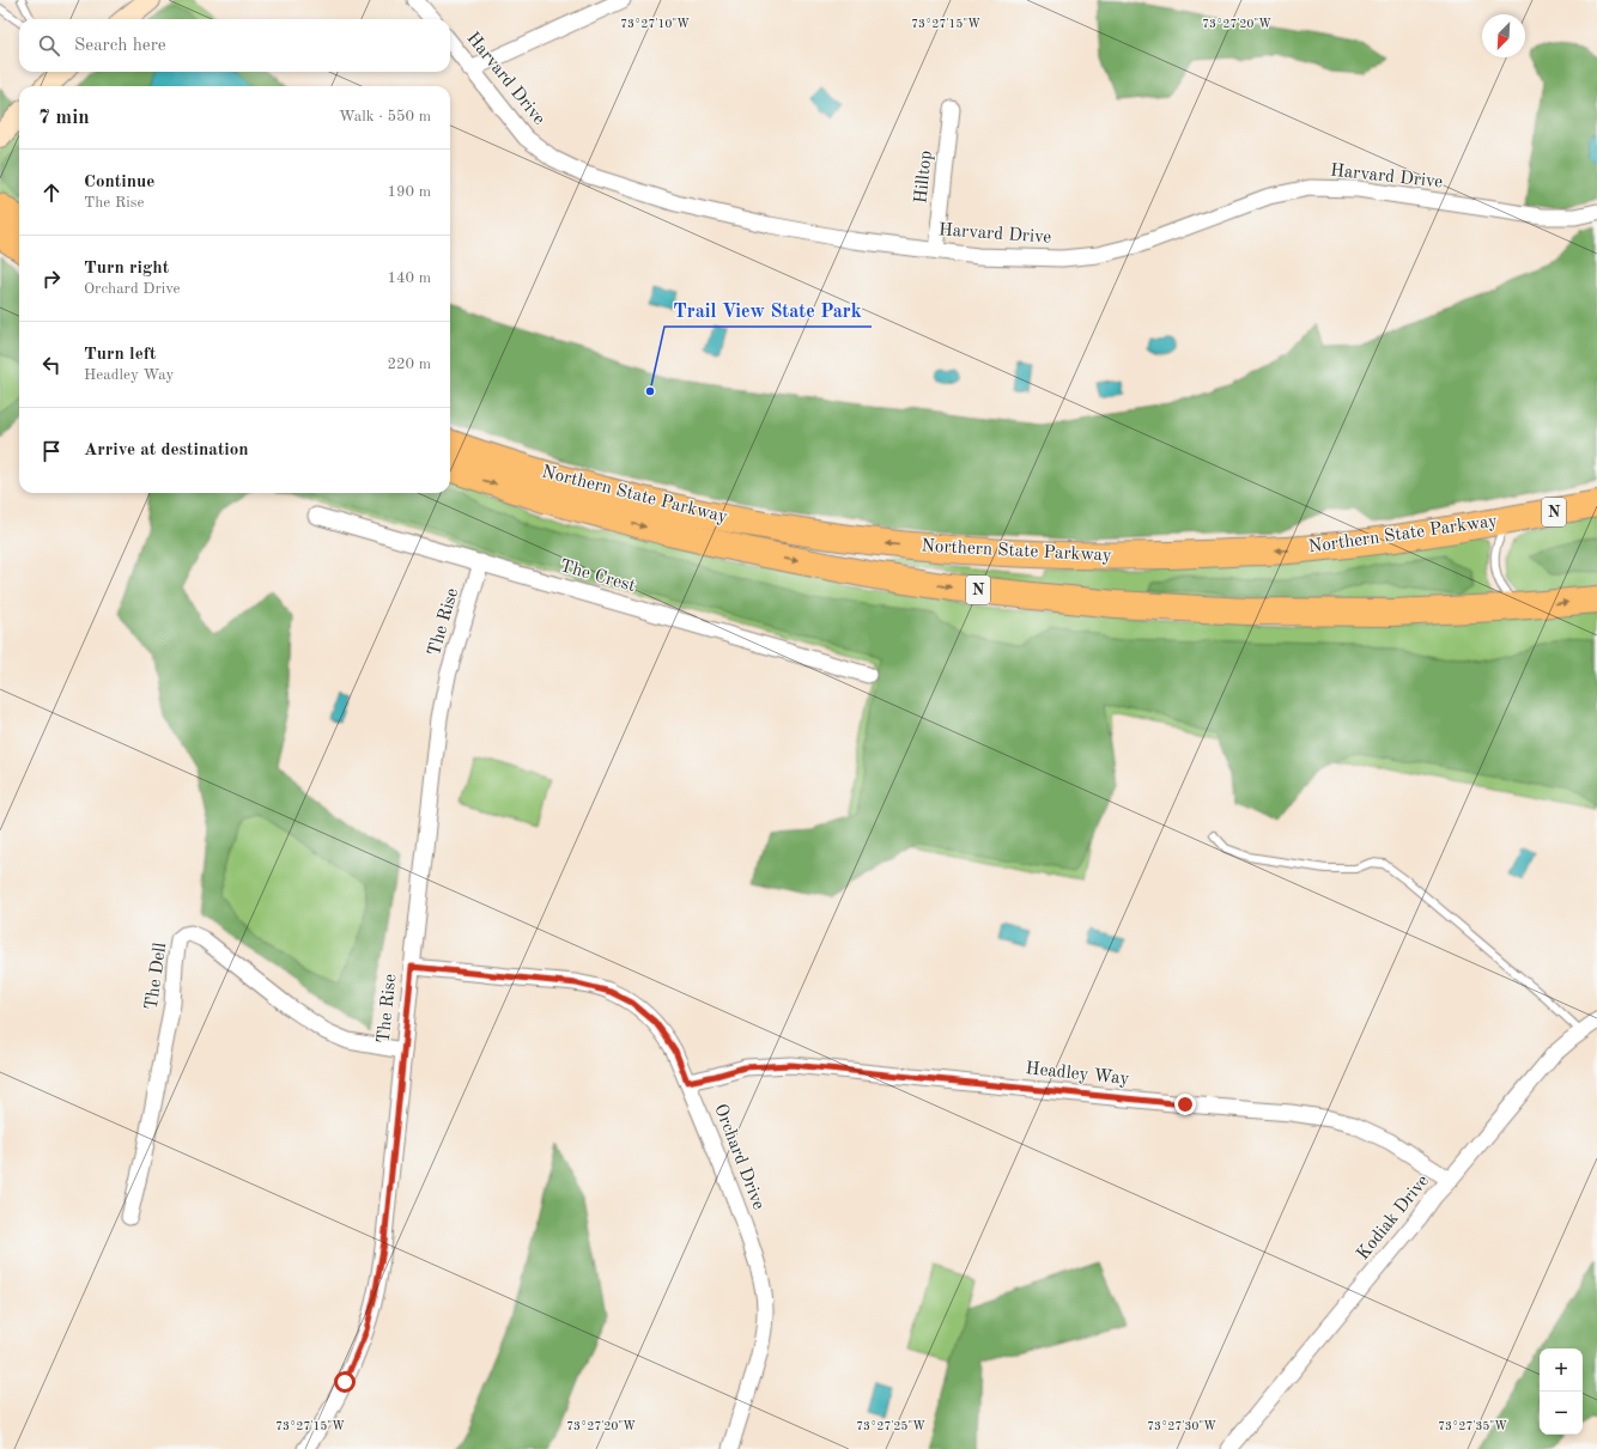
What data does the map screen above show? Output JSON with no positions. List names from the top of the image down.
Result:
{
  "streets": {
    "highway": ["Northern State Parkway", "N"],
    "street": [
      "Harvard Drive",
      "Hilltop",
      "The Crest",
      "The Rise",
      "The Dell",
      "Headley Way",
      "Orchard Drive",
      "Kodiak Drive"
    ]
  },
  "crossings": [
    ["Harvard Drive", "Hilltop"],
    ["The Crest", "The Rise"],
    ["The Rise", "The Dell"],
    ["The Rise", "Orchard Drive"],
    ["Headley Way", "Orchard Drive"],
    ["Headley Way", "Kodiak Drive"]
  ],
  "places": ["Trail View State Park"],
  "north": "bottom left",
  "page": {
    "search": "Search here",
    "heading": ["7 min", "Walk · 550 m"],
    "list": [
      ["Continue", "The Rise", "190 m"],
      ["Turn right", "Orchard Drive", "140 m"],
      ["Turn left", "Headley Way", "220 m"],
      "Arrive at destination"
    ],
    "map_buttons": ["+", "−"]
  },
  "coordinates": [
    "73°27'10\"W",
    "73°27'15\"W",
    "73°27'20\"W",
    "73°27'25\"W",
    "73°27'30\"W",
    "73°27'35\"W"
  ]
}
